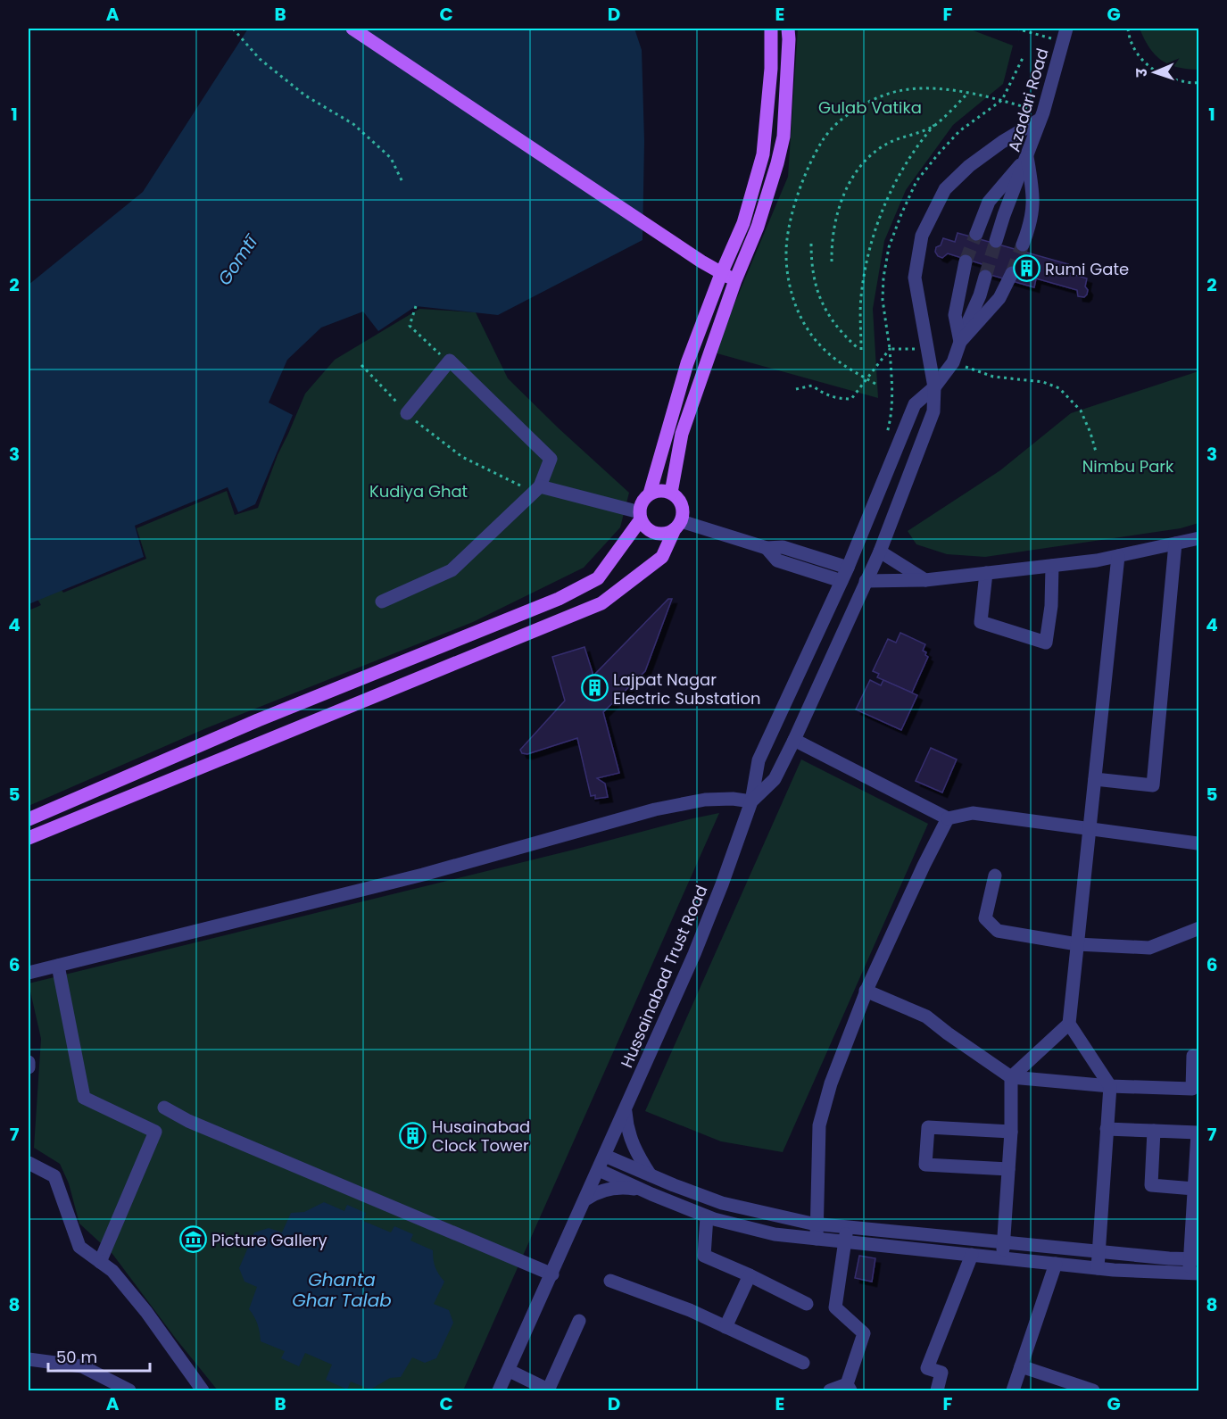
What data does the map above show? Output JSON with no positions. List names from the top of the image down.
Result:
{
  "streets": {
    "street": ["Azadari Road", "Hussainabad Trust Road"]
  },
  "crossings": [
    ["Azadari Road", "Hussainabad Trust Road"]
  ],
  "water": ["Gomtī", "Ghanta Ghar Talab"],
  "parks": ["Gulab Vatika", "Nimbu Park", "Kudiya Ghat"],
  "places": {
    "building": ["Rumi Gate", "Lajpat Nagar Electric Substation", "Husainabad Clock Tower"],
    "museum": ["Picture Gallery"]
  },
  "scale_bar": "50 m",
  "north": "left",
  "grid": {
    "columns": [
      "A",
      "B",
      "C",
      "D",
      "E",
      "F",
      "G"
    ],
    "rows": [
      "1",
      "2",
      "3",
      "4",
      "5",
      "6",
      "7",
      "8"
    ]
  }
}
